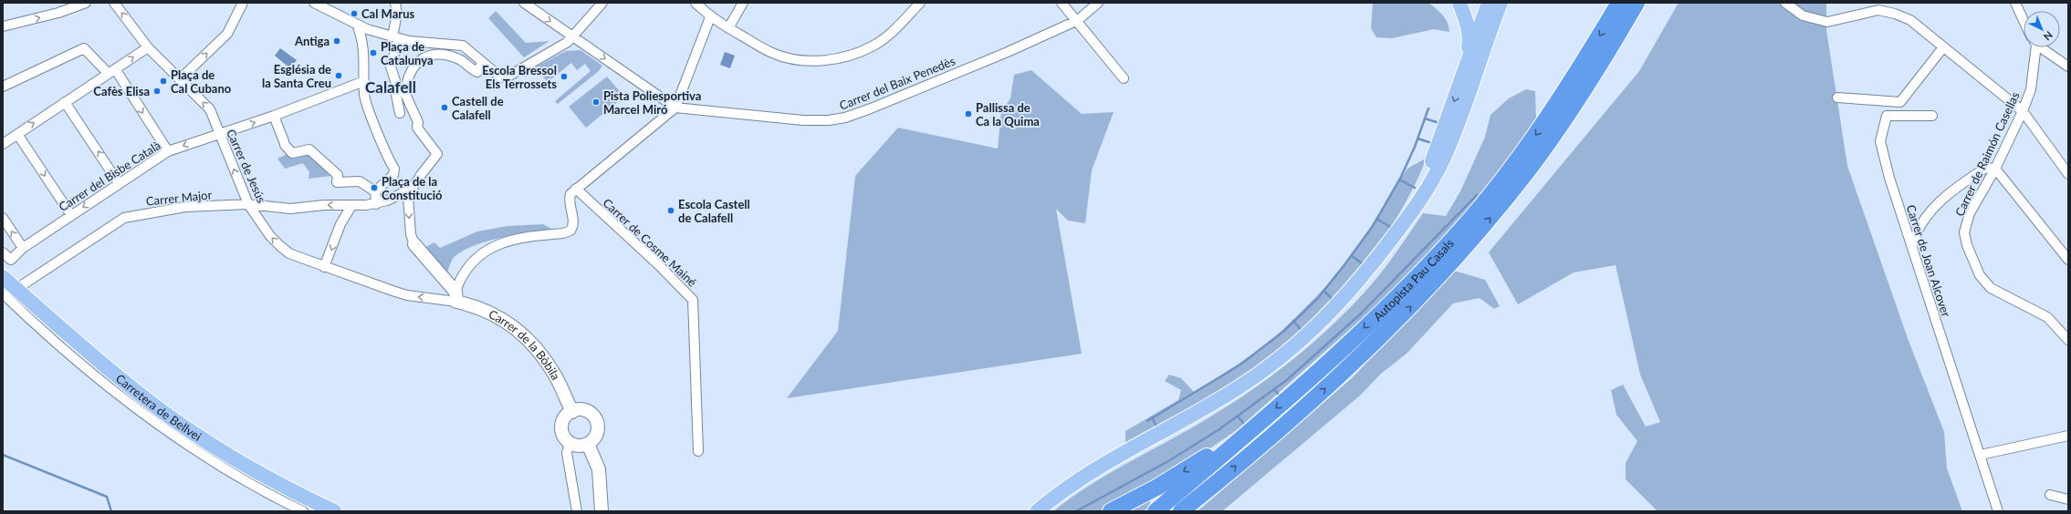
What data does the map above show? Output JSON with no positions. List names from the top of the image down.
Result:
{
  "streets": {
    "highway": ["Autopista Pau Casals"],
    "main road": ["Carretera de Bellvei"],
    "street": [
      "Carrer del Baix Penedès",
      "Carrer de Raimón Casellas",
      "Carrer de Jesús",
      "Carrer del Bisbe Català",
      "Carrer Major",
      "Carrer de Cosme Mainé",
      "Carrer de Joan Alcover",
      "Carrer de la Bòbila"
    ]
  },
  "crossings": [
    ["Carrer de Jesús", "Carrer del Bisbe Català"],
    ["Carrer de Jesús", "Carrer Major"],
    ["Carrer de Jesús", "Carrer de la Bòbila"],
    ["Carrer Major", "Carretera de Bellvei"]
  ],
  "one_way": ["Carrer de Jesús"],
  "districts": ["Calafell"],
  "places": [
    "Cal Marus",
    "Antiga",
    "Plaça de Catalunya",
    "Església de la Santa Creu",
    "Escola Bressol Els Terrossets",
    "Plaça de Cal Cubano",
    "Cafès Elisa",
    "Pista Poliesportiva Marcel Miró",
    "Castell de Calafell",
    "Pallissa de Ca la Quima",
    "Plaça de la Constitució",
    "Escola Castell de Calafell"
  ],
  "north": "bottom right"
}
